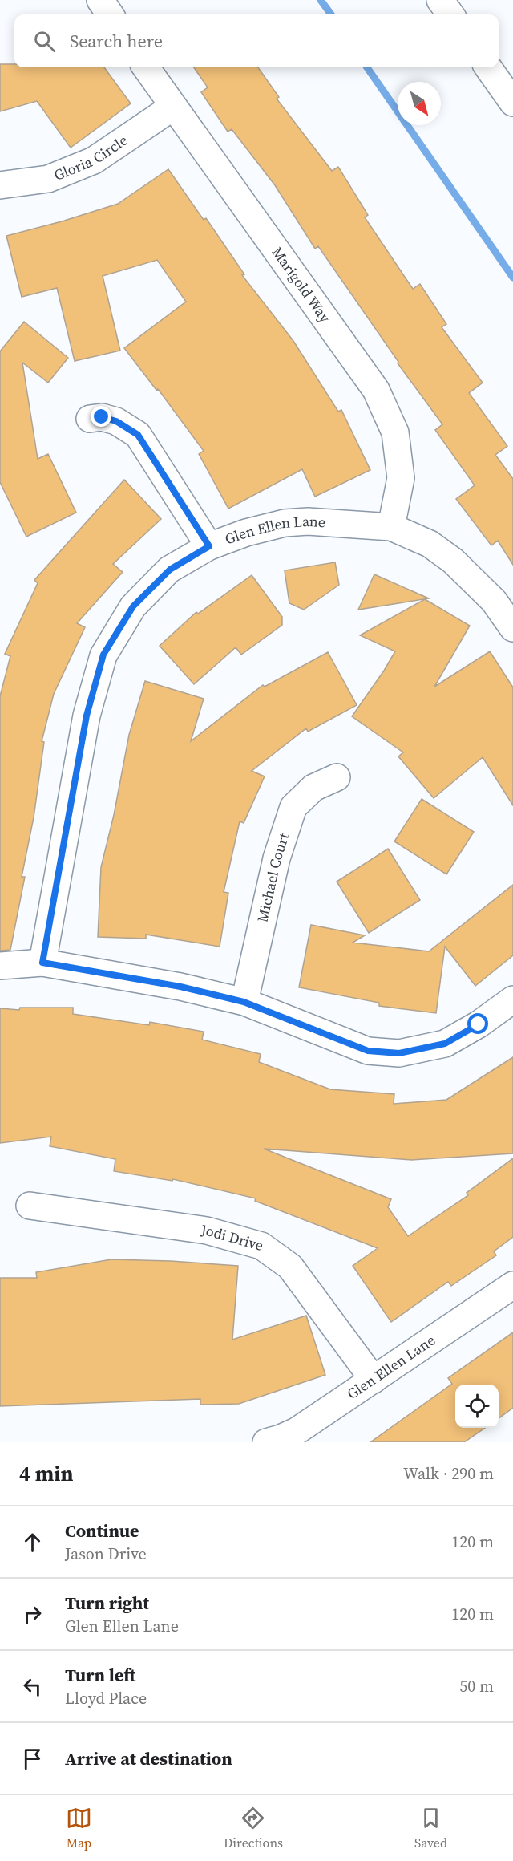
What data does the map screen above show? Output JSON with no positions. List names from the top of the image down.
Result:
{
  "streets": {
    "street": [
      "Gloria Circle",
      "Marigold Way",
      "Glen Ellen Lane",
      "Michael Court",
      "Jodi Drive"
    ]
  },
  "crossings": [
    ["Gloria Circle", "Marigold Way"],
    ["Marigold Way", "Glen Ellen Lane"],
    ["Glen Ellen Lane", "Jodi Drive"]
  ],
  "north": "bottom right",
  "page": {
    "search": "Search here",
    "heading": ["4 min", "Walk · 290 m"],
    "list": [
      ["Continue", "Jason Drive", "120 m"],
      ["Turn right", "Glen Ellen Lane", "120 m"],
      ["Turn left", "Lloyd Place", "50 m"],
      "Arrive at destination"
    ],
    "nav": ["Map", "Directions", "Saved"]
  }
}
